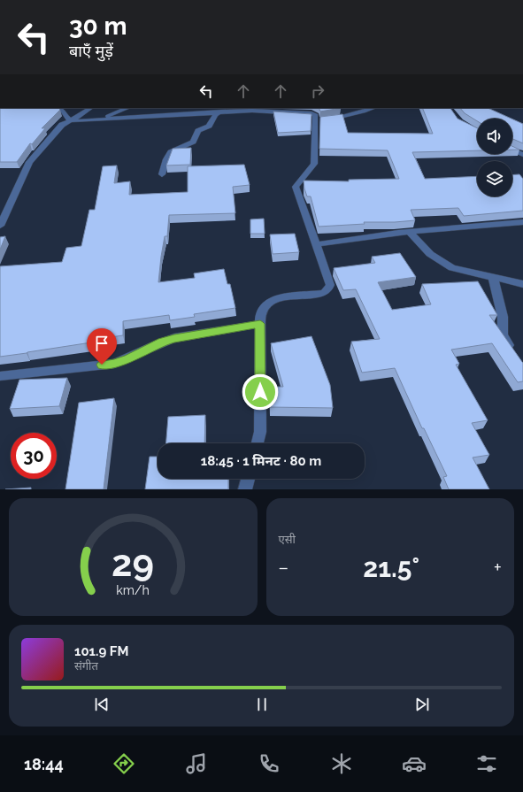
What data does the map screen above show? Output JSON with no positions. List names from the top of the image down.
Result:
{
  "page": {
    "turn": ["30 m", "बाएँ मुड़ें"],
    "limit": "30",
    "trip": "18:45 · 1 मिनट · 80 m",
    "tile": "एसी",
    "heat": ["−", "21.5°", "+"],
    "song": ["101.9 FM", "संगीत"],
    "tabs": "18:44",
    "gauge": ["29", "km/h"]
  }
}
